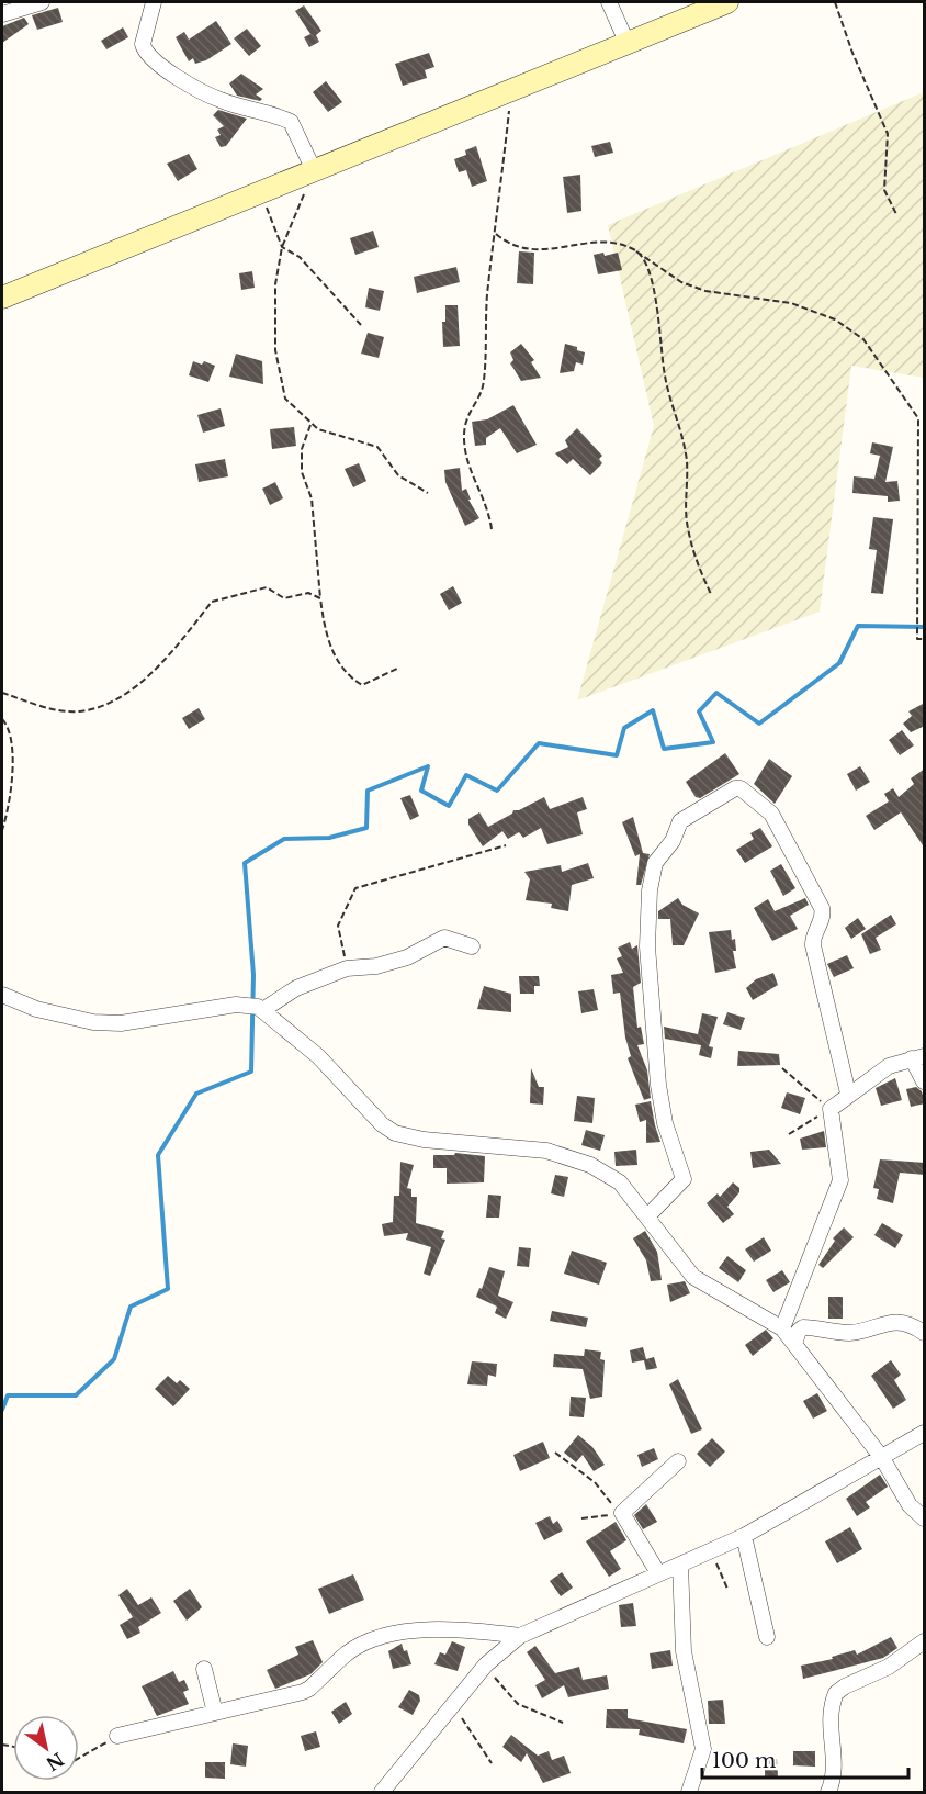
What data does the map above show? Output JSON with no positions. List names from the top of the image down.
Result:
{
  "scale_bar": "100 m",
  "north": "bottom right"
}
